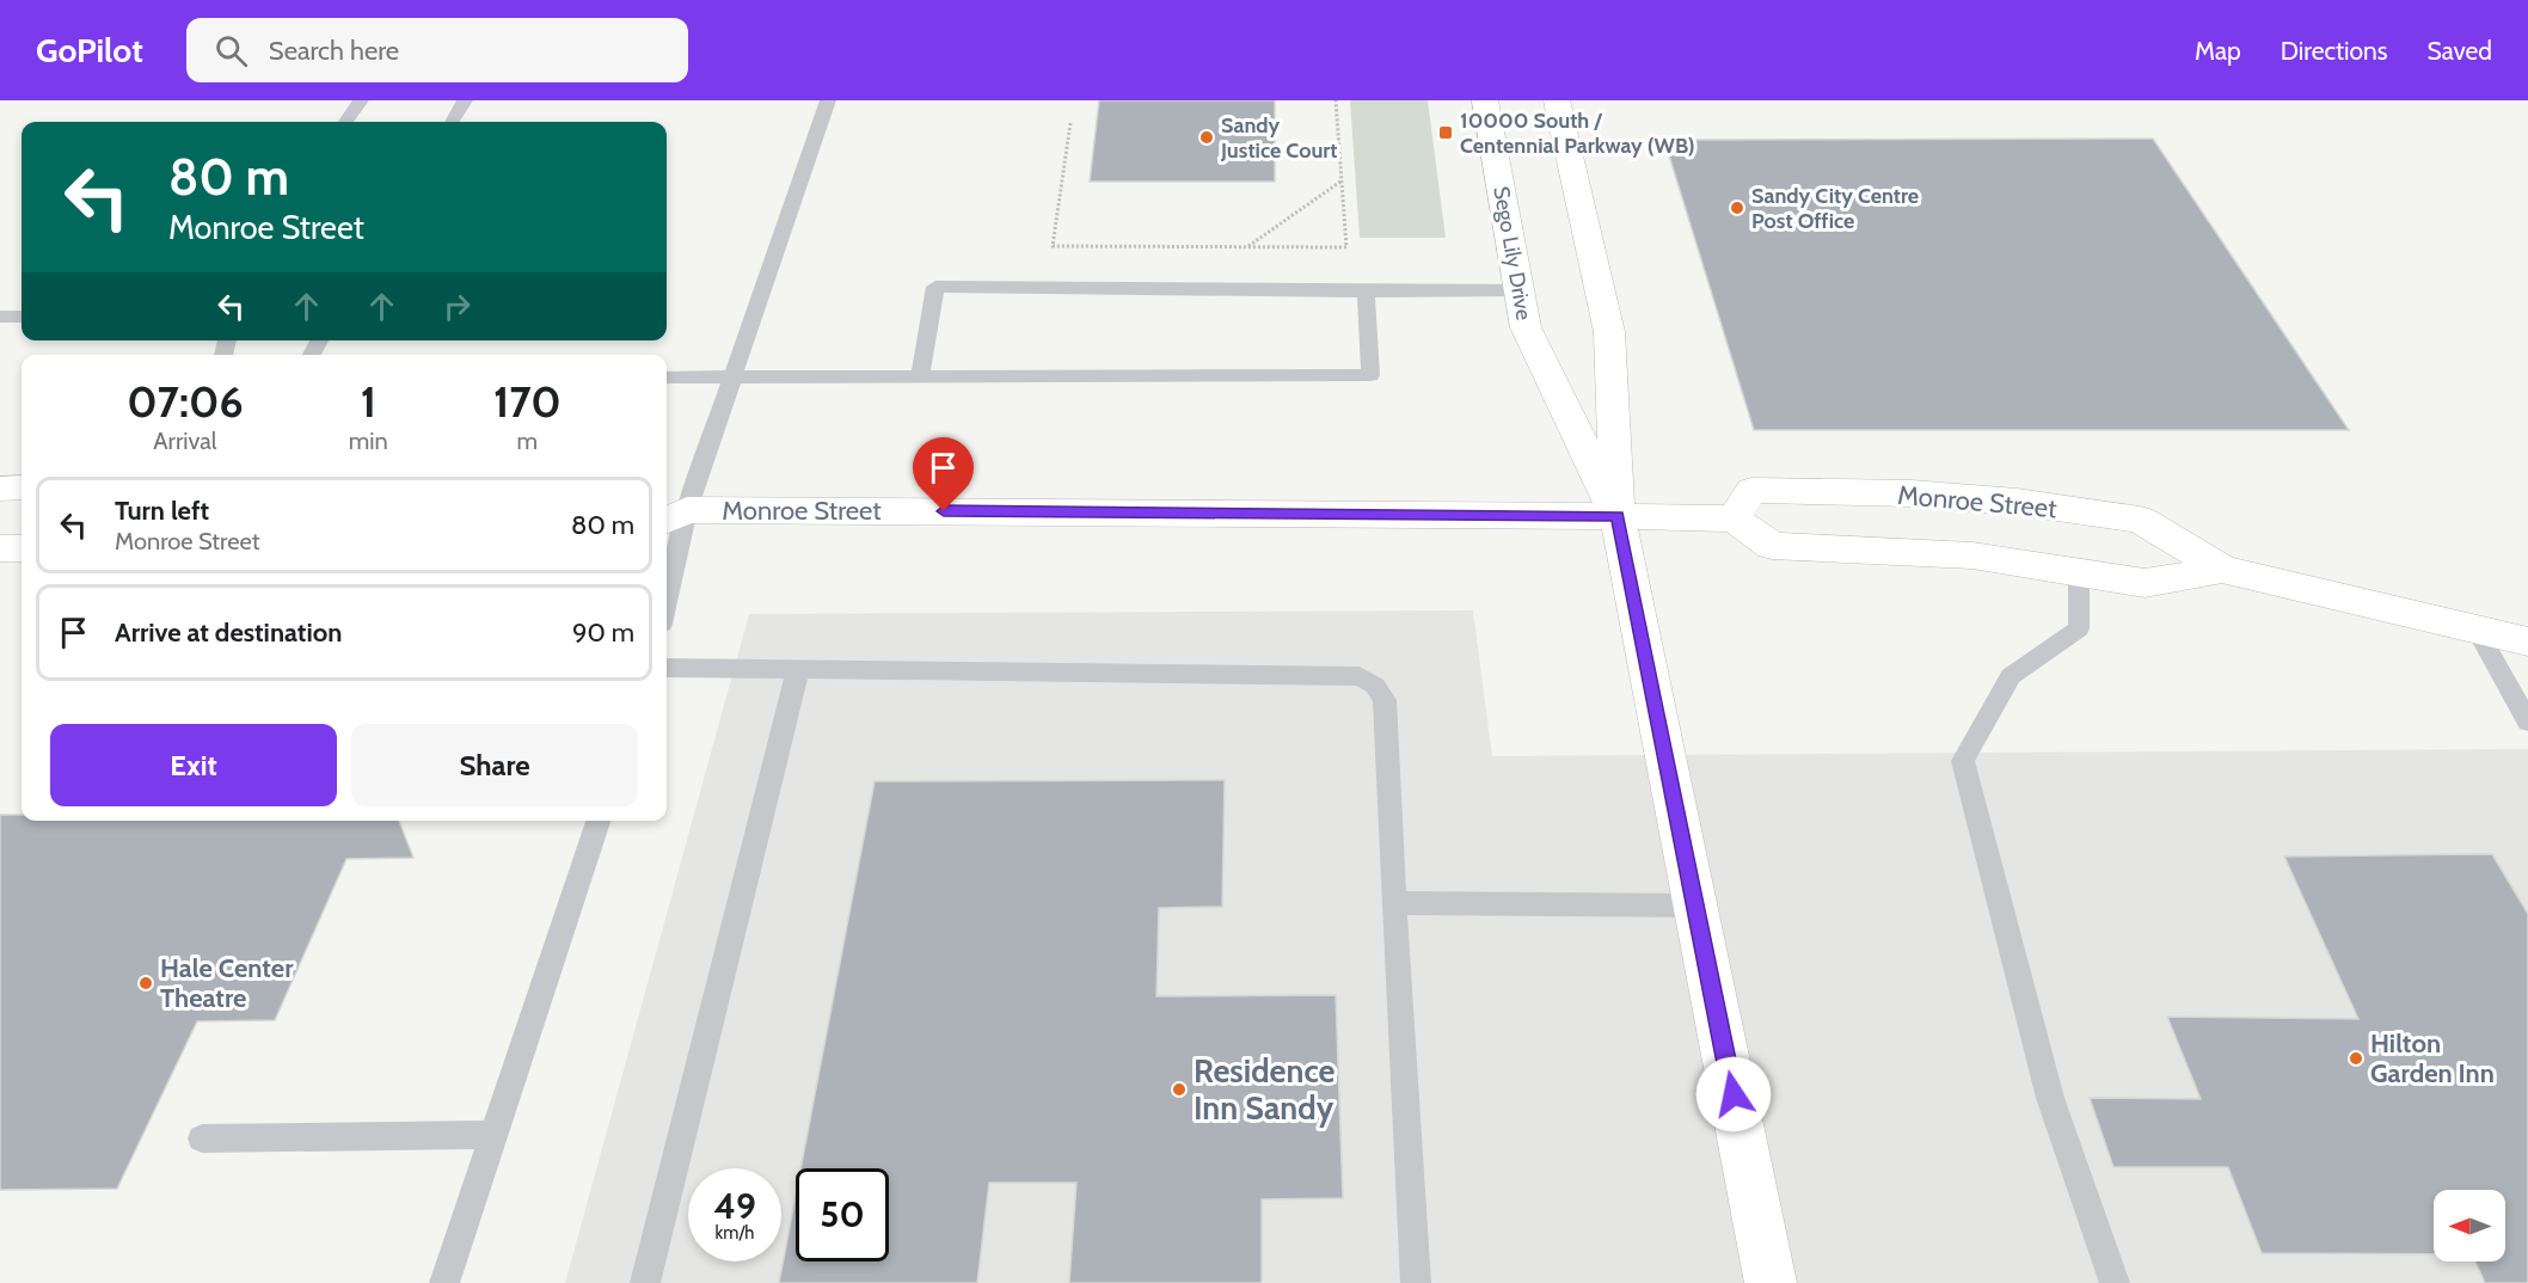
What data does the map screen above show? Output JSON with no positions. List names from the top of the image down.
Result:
{
  "streets": {
    "street": ["Sego Lily Drive", "Monroe Street"]
  },
  "crossings": [
    ["Sego Lily Drive", "Monroe Street"]
  ],
  "places": {
    "transit": ["10000 South / Centennial Parkway (WB)"],
    "other": [
      "Sandy Justice Court",
      "Sandy City Centre Post Office",
      "Hale Center Theatre",
      "Hilton Garden Inn",
      "Residence Inn Sandy"
    ]
  },
  "north": "left",
  "page": {
    "header": "GoPilot",
    "search": "Search here",
    "nav": ["Map", "Directions", "Saved"],
    "turn": ["80 m", "Monroe Street"],
    "eta": [
      "07:06",
      "Arrival",
      "1",
      "min",
      "170",
      "m"
    ],
    "list": [
      {
        "name": "Turn left",
        "note": "Monroe Street",
        "value": "80 m"
      },
      {
        "name": "Arrive at destination",
        "value": "90 m"
      }
    ],
    "buttons": ["Exit", "Share"],
    "speed": "49 km/h",
    "limit": "50"
  }
}
